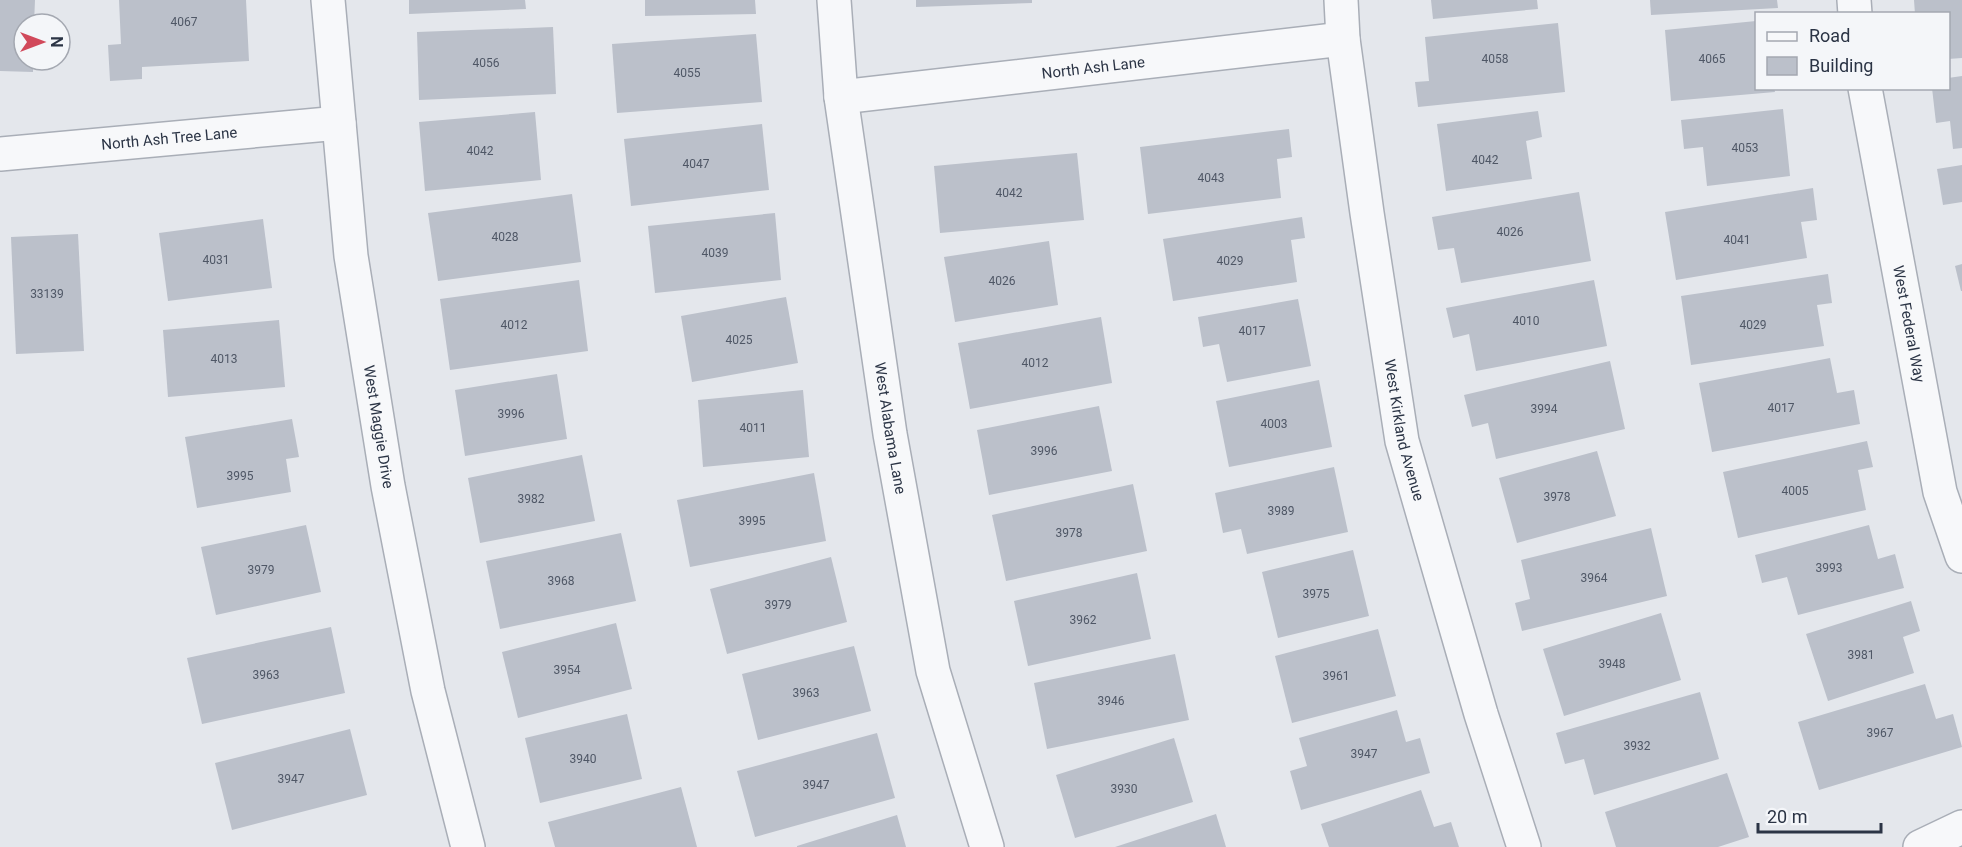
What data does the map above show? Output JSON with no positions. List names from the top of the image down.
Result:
{
  "streets": {
    "street": [
      "North Ash Lane",
      "North Ash Tree Lane",
      "West Federal Way",
      "West Maggie Drive",
      "West Alabama Lane",
      "West Kirkland Avenue"
    ]
  },
  "crossings": [
    ["North Ash Lane", "West Alabama Lane"],
    ["North Ash Lane", "West Kirkland Avenue"],
    ["North Ash Tree Lane", "West Maggie Drive"]
  ],
  "house_numbers": [
    "4067",
    "4058",
    "4065",
    "4056",
    "4055",
    "4053",
    "4042",
    "4042",
    "4047",
    "4043",
    "4042",
    "4026",
    "4028",
    "4041",
    "4039",
    "4031",
    "4029",
    "4026",
    "33139",
    "4010",
    "4012",
    "4029",
    "4017",
    "4025",
    "4013",
    "4012",
    "4017",
    "3994",
    "3996",
    "4003",
    "4011",
    "3996",
    "3995",
    "4005",
    "3978",
    "3982",
    "3989",
    "3995",
    "3978",
    "3993",
    "3979",
    "3964",
    "3968",
    "3975",
    "3979",
    "3962",
    "3981",
    "3948",
    "3954",
    "3963",
    "3961",
    "3963",
    "3946",
    "3967",
    "3932",
    "3947",
    "3940",
    "3947",
    "3947",
    "3930"
  ],
  "legend": ["Road", "Building"],
  "scale_bar": "20 m",
  "north": "right"
}
